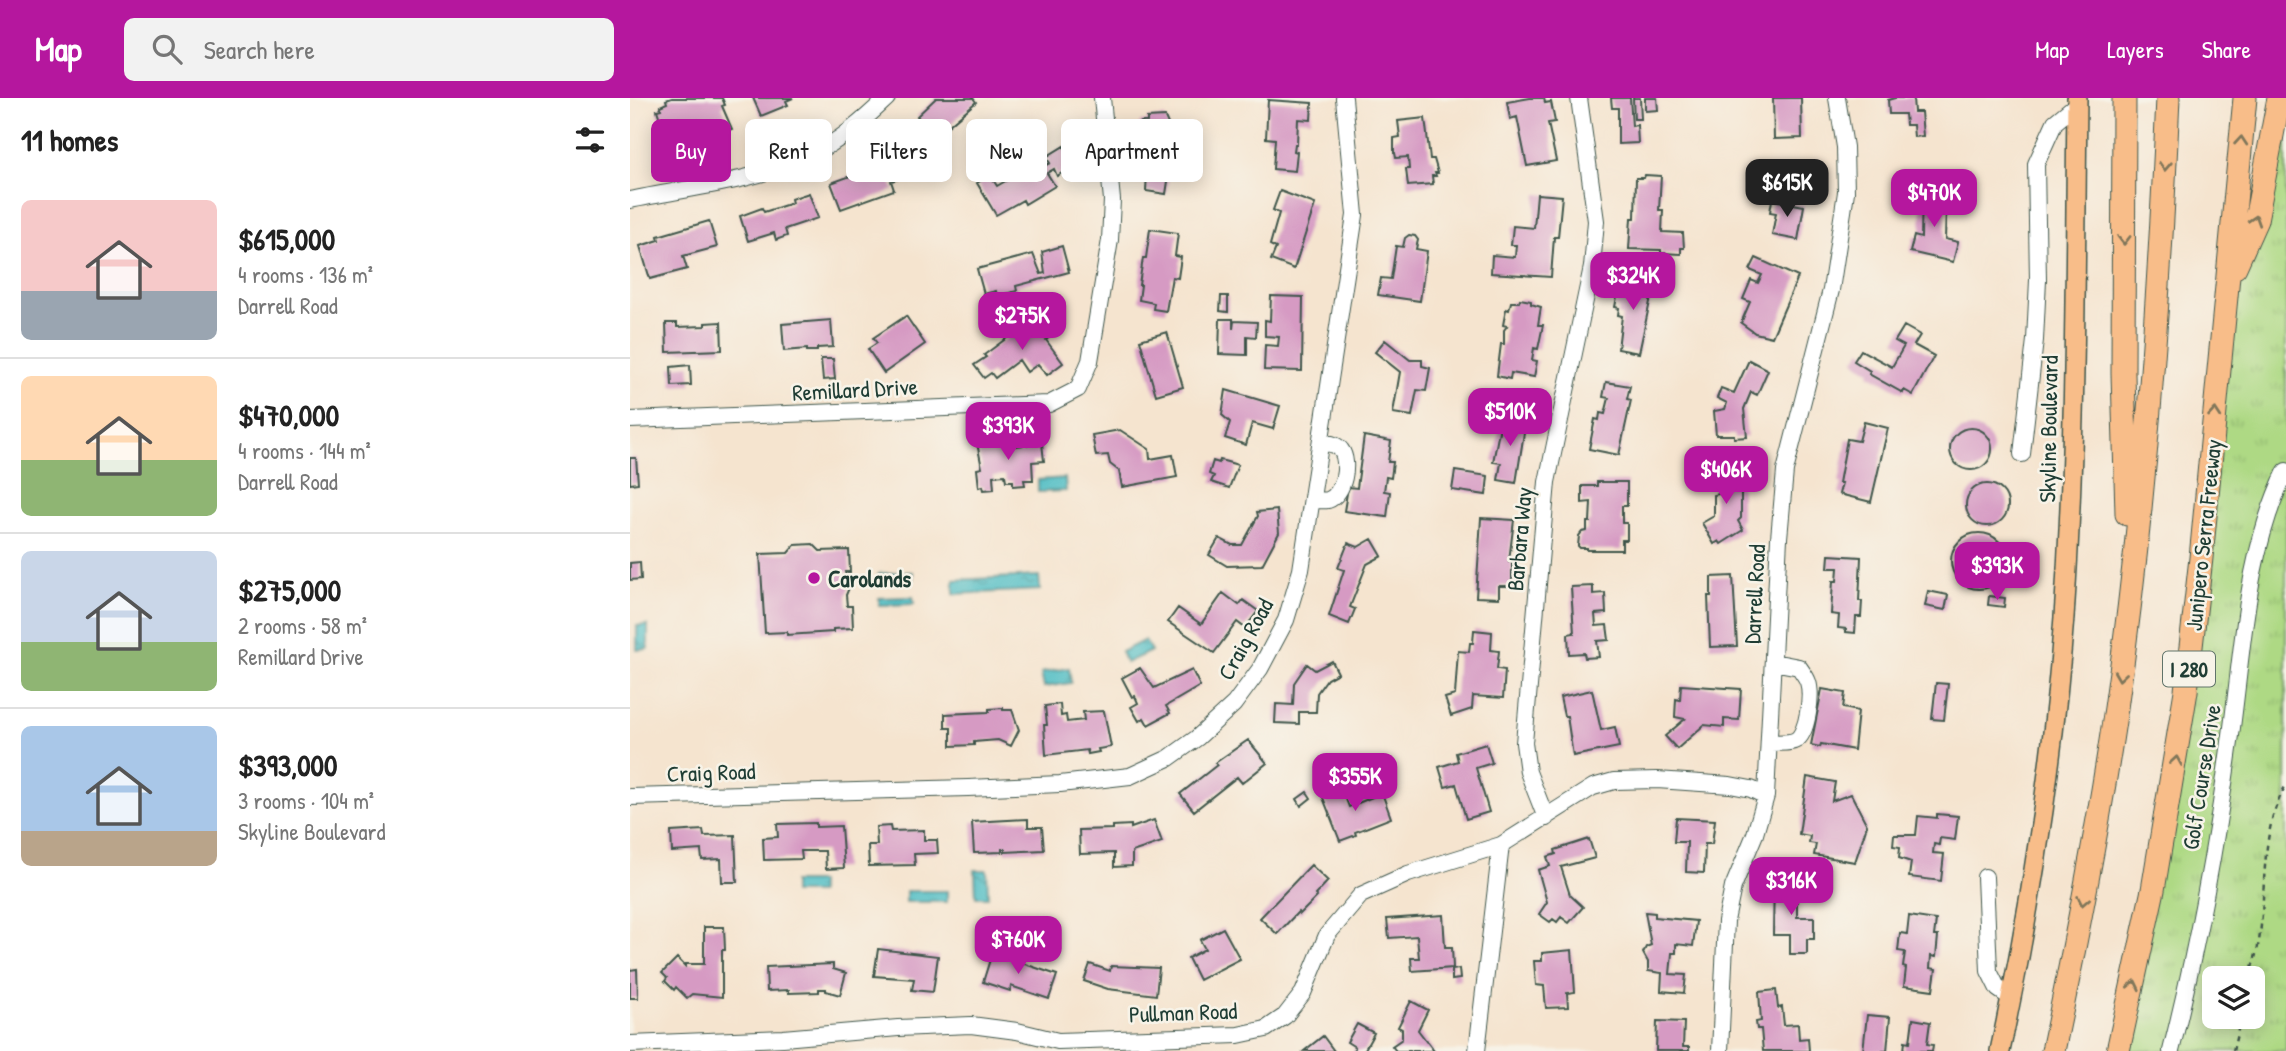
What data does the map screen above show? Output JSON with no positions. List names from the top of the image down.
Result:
{
  "streets": {
    "highway": ["Junipero Serra Freeway", "I 280"],
    "main road": ["Skyline Boulevard"],
    "street": [
      "Remillard Drive",
      "Barbara Way",
      "Darrell Road",
      "Craig Road",
      "Golf Course Drive",
      "Pullman Road"
    ]
  },
  "crossings": [
    ["Barbara Way", "Pullman Road"],
    ["Darrell Road", "Pullman Road"]
  ],
  "places": ["Carolands"],
  "page": {
    "header": "Map",
    "search": "Search here",
    "nav": ["Map", "Layers", "Share"],
    "heading": "11 homes",
    "chip": [
      "Buy",
      "Rent",
      "Filters",
      "New",
      "Apartment"
    ],
    "price": [
      "$615K",
      "$470K",
      "$324K",
      "$275K",
      "$510K",
      "$393K",
      "$406K",
      "$393K",
      "$355K",
      "$316K",
      "$760K"
    ],
    "list": [
      {
        "name": "$615,000",
        "note": "4 rooms · 136 m² · Darrell Road"
      },
      {
        "name": "$470,000",
        "note": "4 rooms · 144 m² · Darrell Road"
      },
      {
        "name": "$275,000",
        "note": "2 rooms · 58 m² · Remillard Drive"
      },
      {
        "name": "$393,000",
        "note": "3 rooms · 104 m² · Skyline Boulevard"
      }
    ]
  }
}
